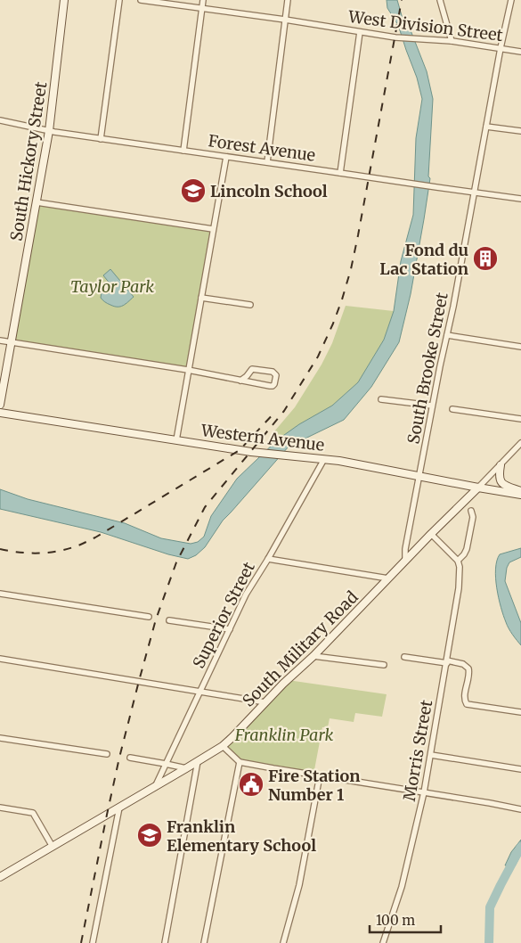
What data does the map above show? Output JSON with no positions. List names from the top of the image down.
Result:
{
  "streets": {
    "street": [
      "West Division Street",
      "Forest Avenue",
      "South Hickory Street",
      "South Brooke Street",
      "Western Avenue",
      "Superior Street",
      "South Military Road",
      "Morris Street"
    ]
  },
  "crossings": [
    ["West Division Street", "South Brooke Street"],
    ["Forest Avenue", "South Hickory Street"],
    ["Forest Avenue", "South Brooke Street"],
    ["South Brooke Street", "Western Avenue"],
    ["South Brooke Street", "South Military Road"],
    ["Western Avenue", "Superior Street"],
    ["Western Avenue", "South Military Road"],
    ["Superior Street", "South Military Road"]
  ],
  "parks": ["Taylor Park", "Franklin Park"],
  "places": {
    "school or university": ["Lincoln School", "Franklin Elementary School"],
    "building": ["Fond du Lac Station"],
    "public building": ["Fire Station Number 1"]
  },
  "scale_bar": "100 m"
}
